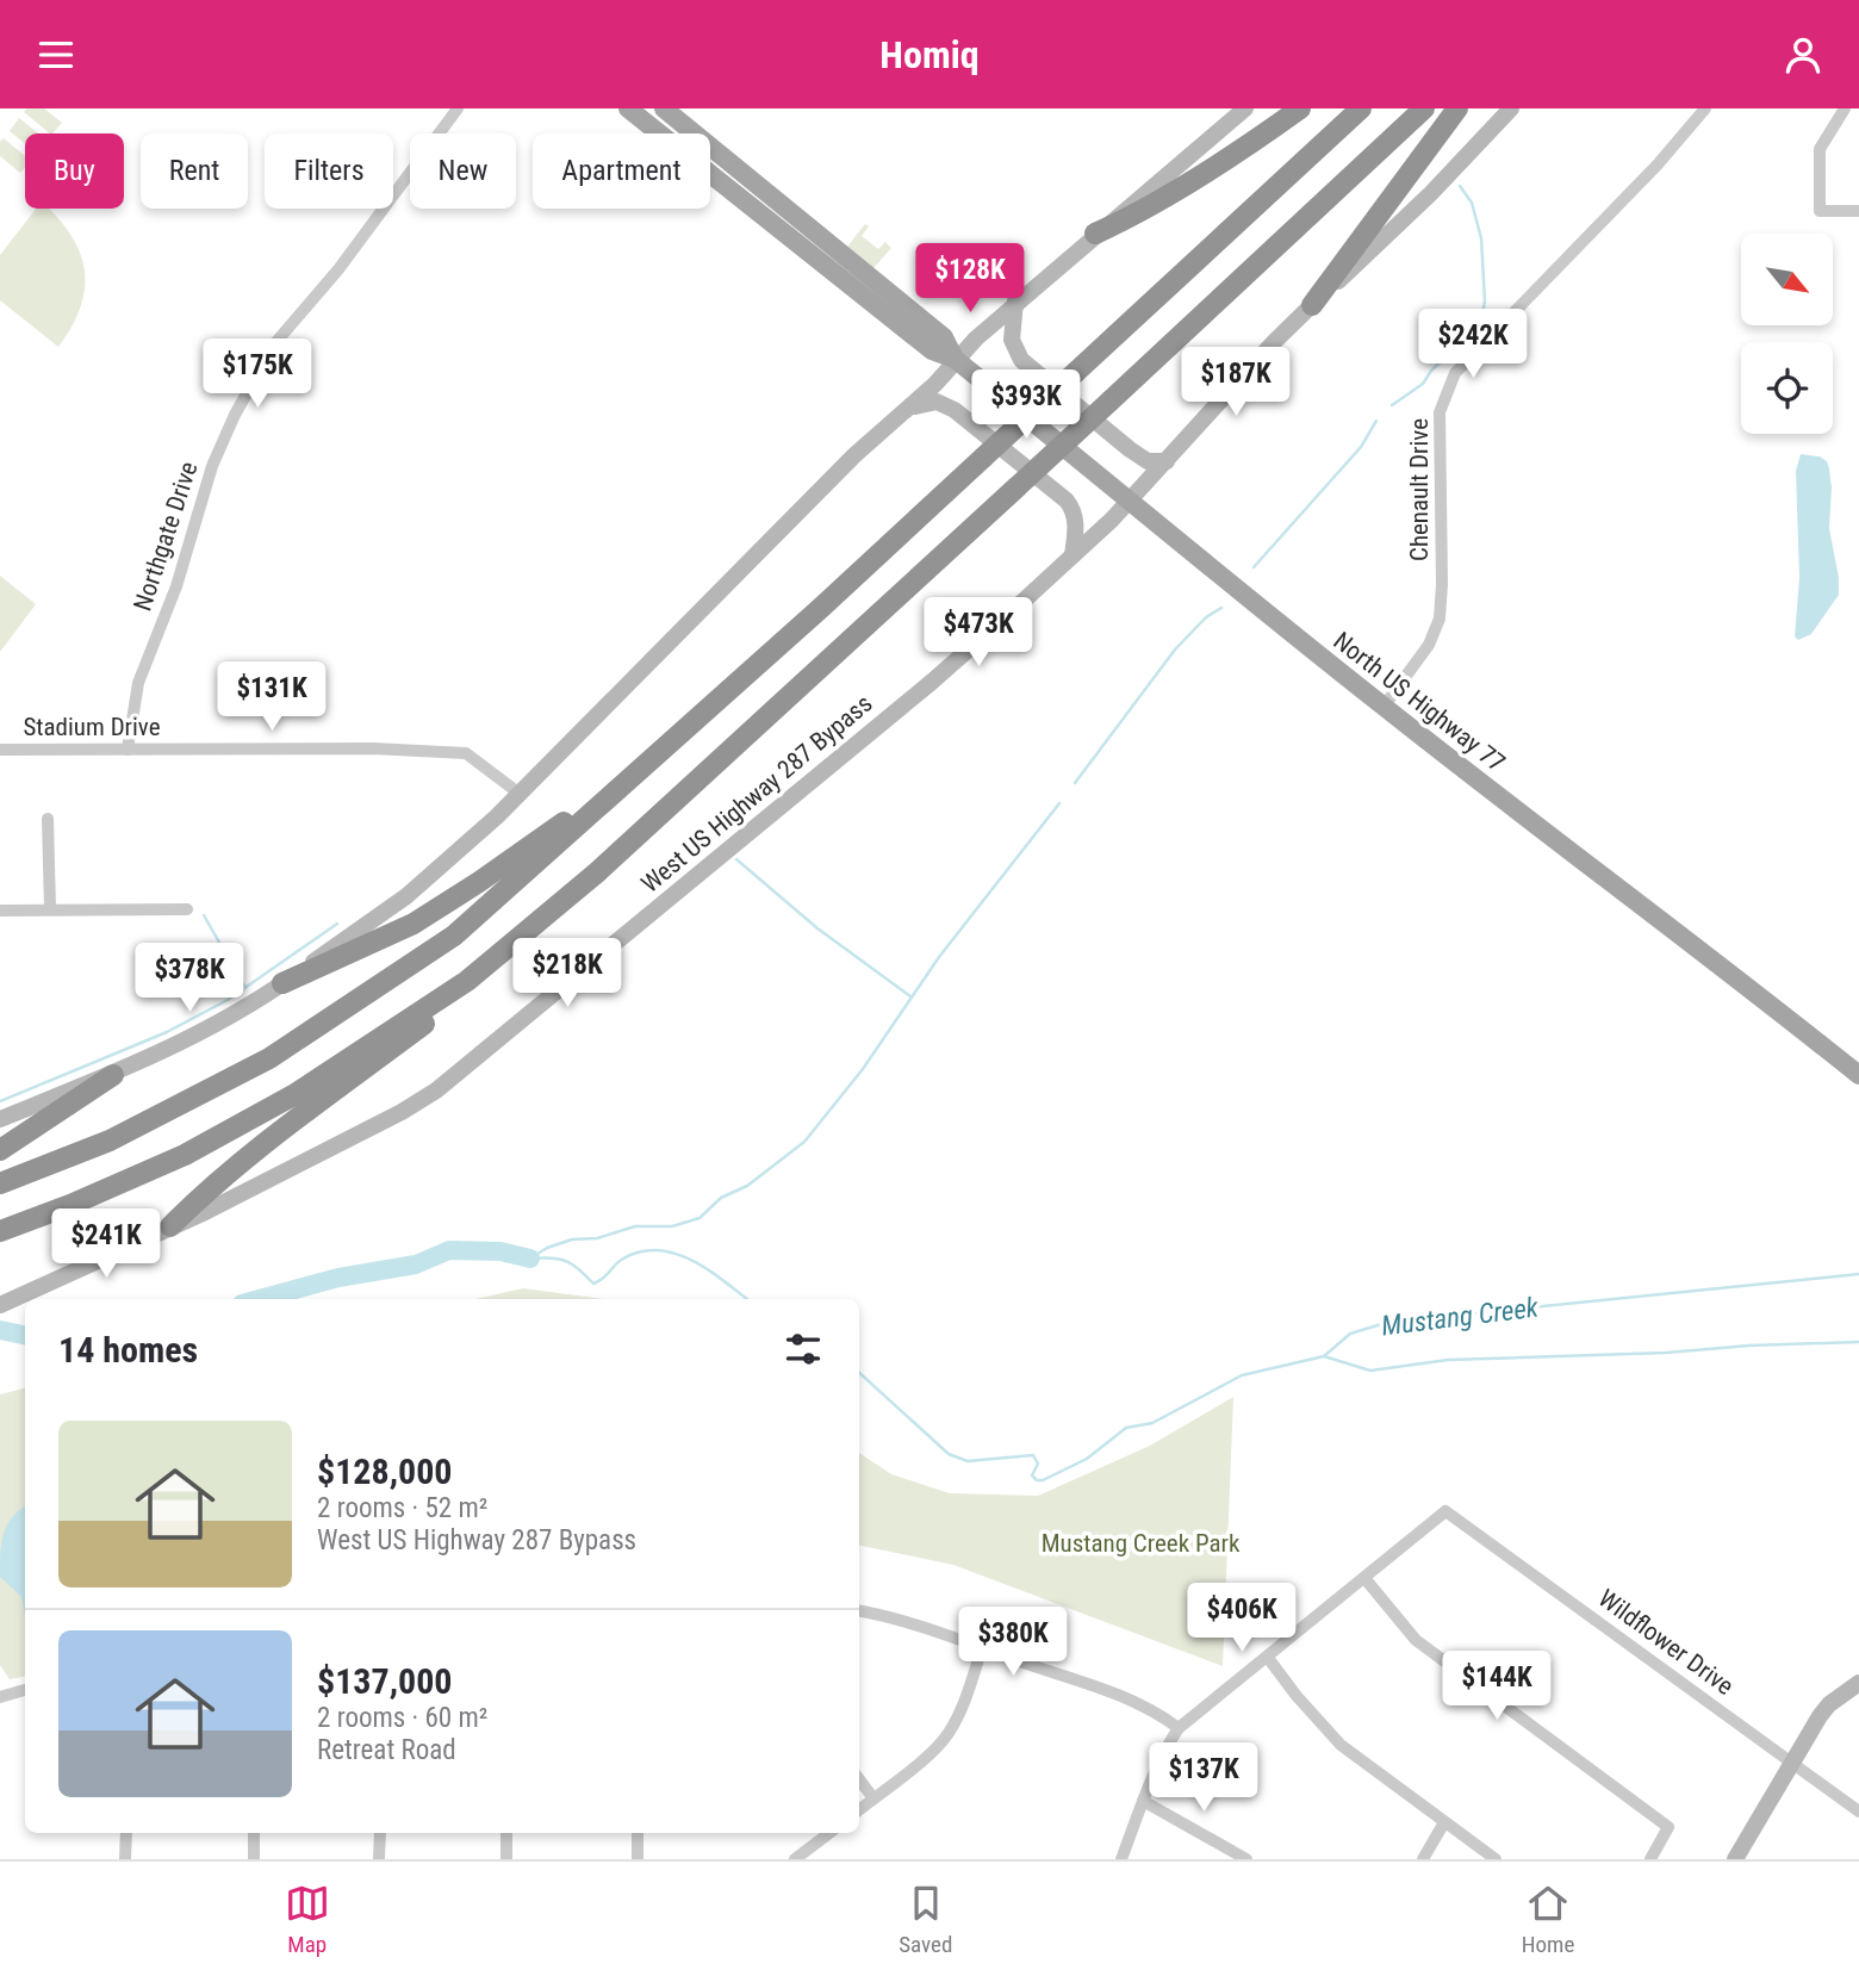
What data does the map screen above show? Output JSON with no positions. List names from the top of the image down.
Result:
{
  "streets": {
    "main road": ["North US Highway 77", "West US Highway 287 Bypass"],
    "street": [
      "Chenault Drive",
      "Northgate Drive",
      "Stadium Drive",
      "Wildflower Drive"
    ]
  },
  "crossings": [
    ["Chenault Drive", "North US Highway 77"],
    ["Northgate Drive", "Stadium Drive"],
    ["North US Highway 77", "West US Highway 287 Bypass"]
  ],
  "water": ["Mustang Creek"],
  "parks": ["Mustang Creek Park"],
  "north": "bottom right",
  "page": {
    "header": "Homiq",
    "chip": [
      "Buy",
      "Rent",
      "Filters",
      "New",
      "Apartment"
    ],
    "price": [
      "$128K",
      "$242K",
      "$175K",
      "$187K",
      "$393K",
      "$473K",
      "$131K",
      "$218K",
      "$378K",
      "$241K",
      "$406K",
      "$380K",
      "$144K",
      "$137K"
    ],
    "heading": "14 homes",
    "list": [
      {
        "name": "$128,000",
        "note": "2 rooms · 52 m² · West US Highway 287 Bypass"
      },
      {
        "name": "$137,000",
        "note": "2 rooms · 60 m² · Retreat Road"
      }
    ],
    "tabs": ["Map", "Saved", "Home"]
  }
}
